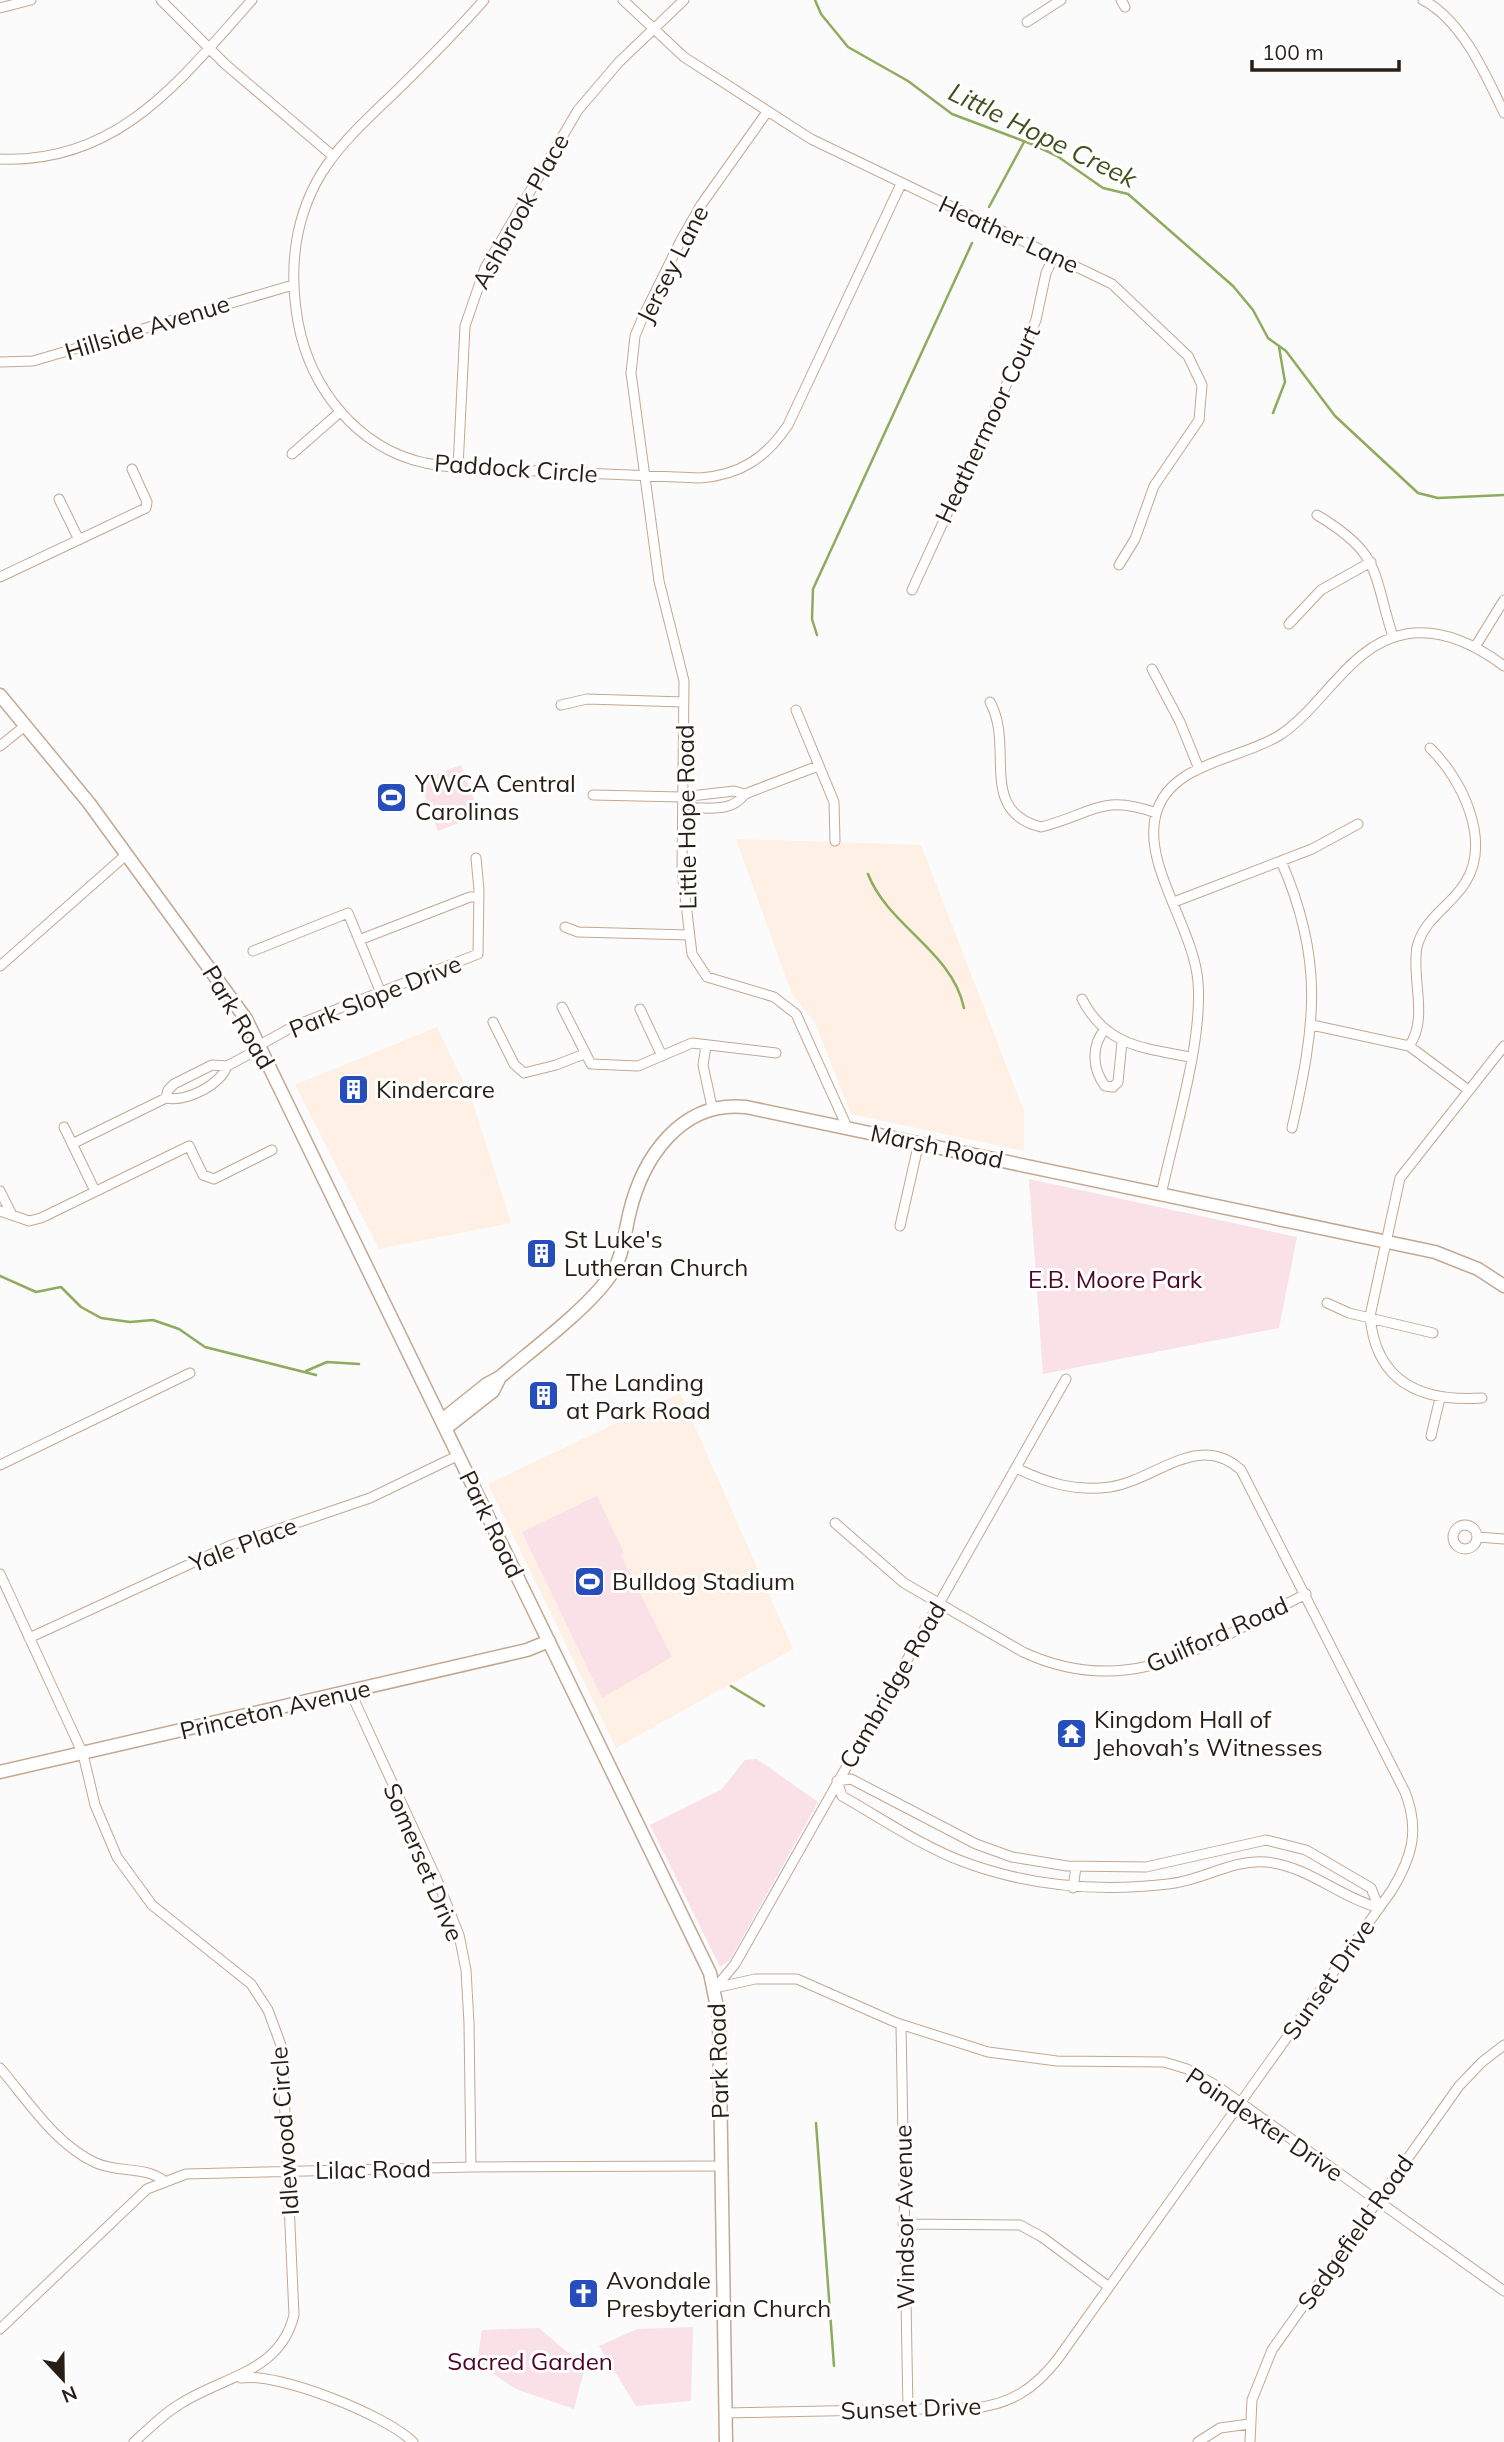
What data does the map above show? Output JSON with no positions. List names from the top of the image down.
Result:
{
  "streets": {
    "main road": ["Park Road", "Marsh Road", "Princeton Avenue"],
    "street": [
      "Ashbrook Place",
      "Heather Lane",
      "Jersey Lane",
      "Hillside Avenue",
      "Heathermoor Court",
      "Paddock Circle",
      "Little Hope Road",
      "Park Slope Drive",
      "Yale Place",
      "Guilford Road",
      "Cambridge Road",
      "Somerset Drive",
      "Sunset Drive",
      "Poindexter Drive",
      "Idlewood Circle",
      "Lilac Road",
      "Windsor Avenue",
      "Sedgefield Road"
    ]
  },
  "crossings": [
    ["Ashbrook Place", "Heather Lane"],
    ["Ashbrook Place", "Paddock Circle"],
    ["Heather Lane", "Jersey Lane"],
    ["Heather Lane", "Heathermoor Court"],
    ["Heather Lane", "Paddock Circle"],
    ["Jersey Lane", "Paddock Circle"],
    ["Jersey Lane", "Little Hope Road"],
    ["Hillside Avenue", "Paddock Circle"],
    ["Paddock Circle", "Little Hope Road"],
    ["Little Hope Road", "Marsh Road"],
    ["Park Slope Drive", "Park Road"],
    ["Park Road", "Marsh Road"],
    ["Park Road", "Yale Place"],
    ["Park Road", "Cambridge Road"],
    ["Park Road", "Princeton Avenue"],
    ["Park Road", "Sunset Drive"],
    ["Park Road", "Poindexter Drive"],
    ["Park Road", "Lilac Road"],
    ["Yale Place", "Idlewood Circle"],
    ["Guilford Road", "Cambridge Road"],
    ["Guilford Road", "Sunset Drive"],
    ["Cambridge Road", "Sunset Drive"],
    ["Cambridge Road", "Poindexter Drive"],
    ["Princeton Avenue", "Somerset Drive"],
    ["Princeton Avenue", "Idlewood Circle"],
    ["Somerset Drive", "Lilac Road"],
    ["Sunset Drive", "Poindexter Drive"],
    ["Sunset Drive", "Windsor Avenue"],
    ["Poindexter Drive", "Windsor Avenue"],
    ["Poindexter Drive", "Sedgefield Road"],
    ["Idlewood Circle", "Lilac Road"]
  ],
  "water": ["Little Hope Creek"],
  "parks": ["E.B. Moore Park", "Sacred Garden"],
  "places": {
    "sports": ["YWCA Central Carolinas", "Bulldog Stadium"],
    "building": ["Kindercare", "St Luke's Lutheran Church", "The Landing at Park Road"],
    "temple": ["Kingdom Hall of Jehovah’s Witnesses"],
    "church": ["Avondale Presbyterian Church"]
  },
  "scale_bar": "100 m",
  "north": "bottom"
}
